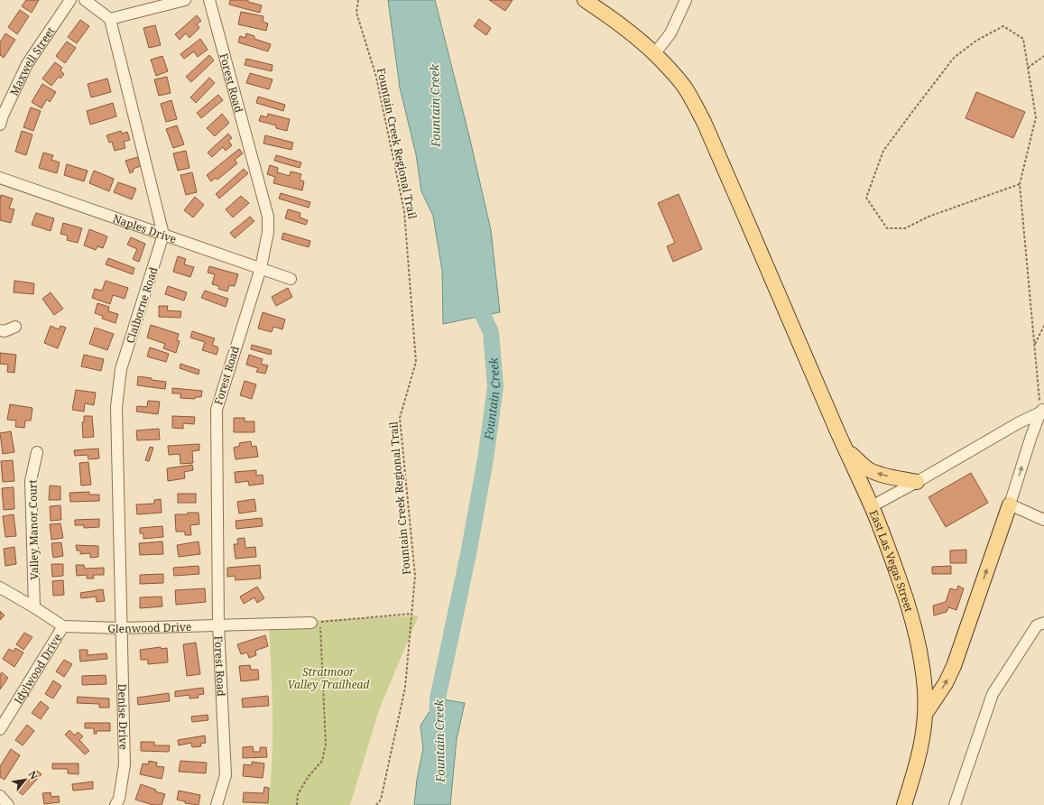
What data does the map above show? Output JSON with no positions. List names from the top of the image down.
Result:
{
  "streets": {
    "main road": ["East Las Vegas Street"],
    "street": [
      "Maxwell Street",
      "Forest Road",
      "Naples Drive",
      "Claiborne Road",
      "Valley Manor Court",
      "Glenwood Drive",
      "Idylwood Drive",
      "Denise Drive"
    ],
    "path": ["Fountain Creek Regional Trail"]
  },
  "crossings": [
    ["Forest Road", "Naples Drive"],
    ["Forest Road", "Glenwood Drive"],
    ["Naples Drive", "Claiborne Road"],
    ["Claiborne Road", "Glenwood Drive"],
    ["Claiborne Road", "Denise Drive"],
    ["Glenwood Drive", "Idylwood Drive"],
    ["Glenwood Drive", "Denise Drive"]
  ],
  "water": ["Fountain Creek"],
  "parks": ["Stratmoor Valley Trailhead"],
  "north": "top right"
}
